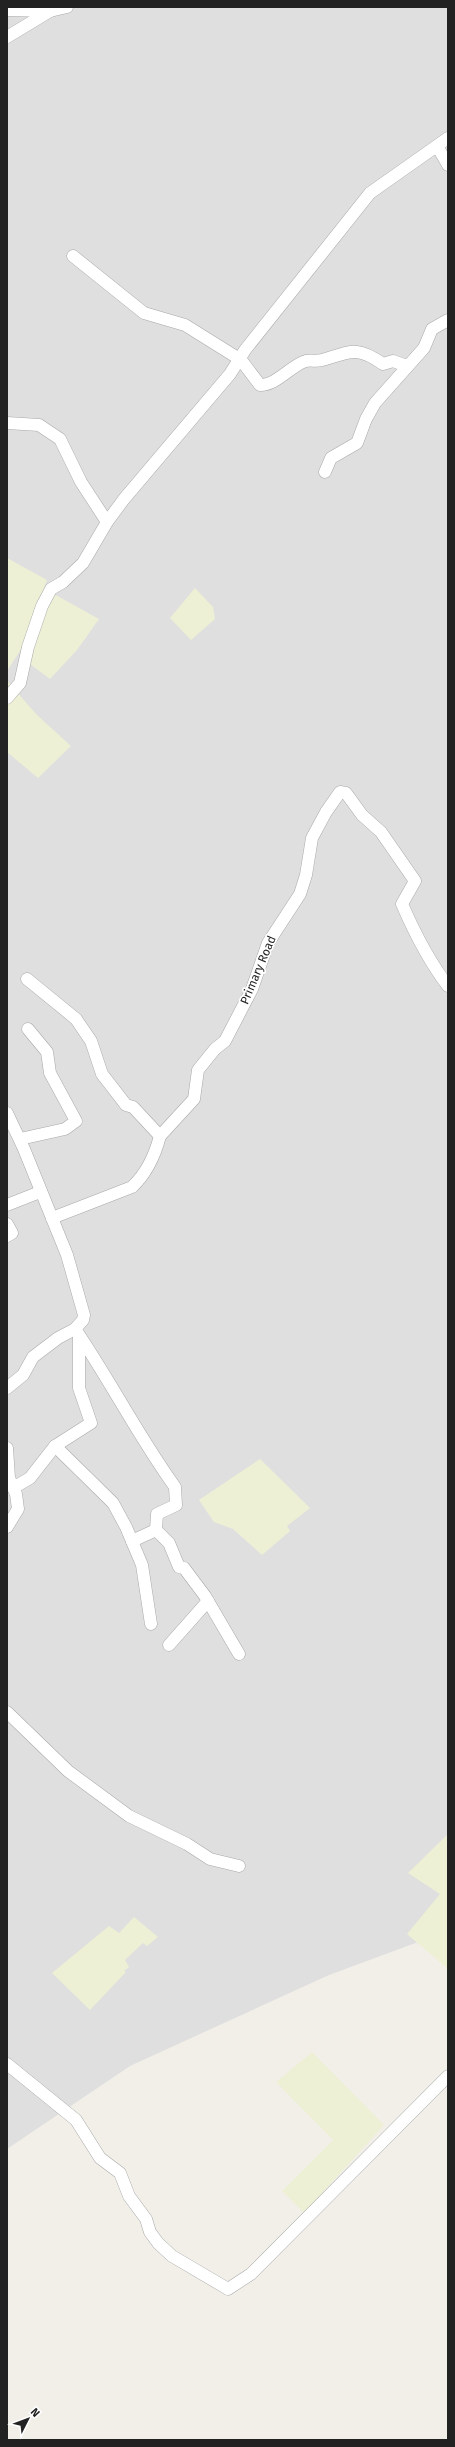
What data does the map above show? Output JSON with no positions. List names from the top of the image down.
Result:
{
  "streets": {
    "street": ["Primary Road"]
  },
  "north": "top right"
}
